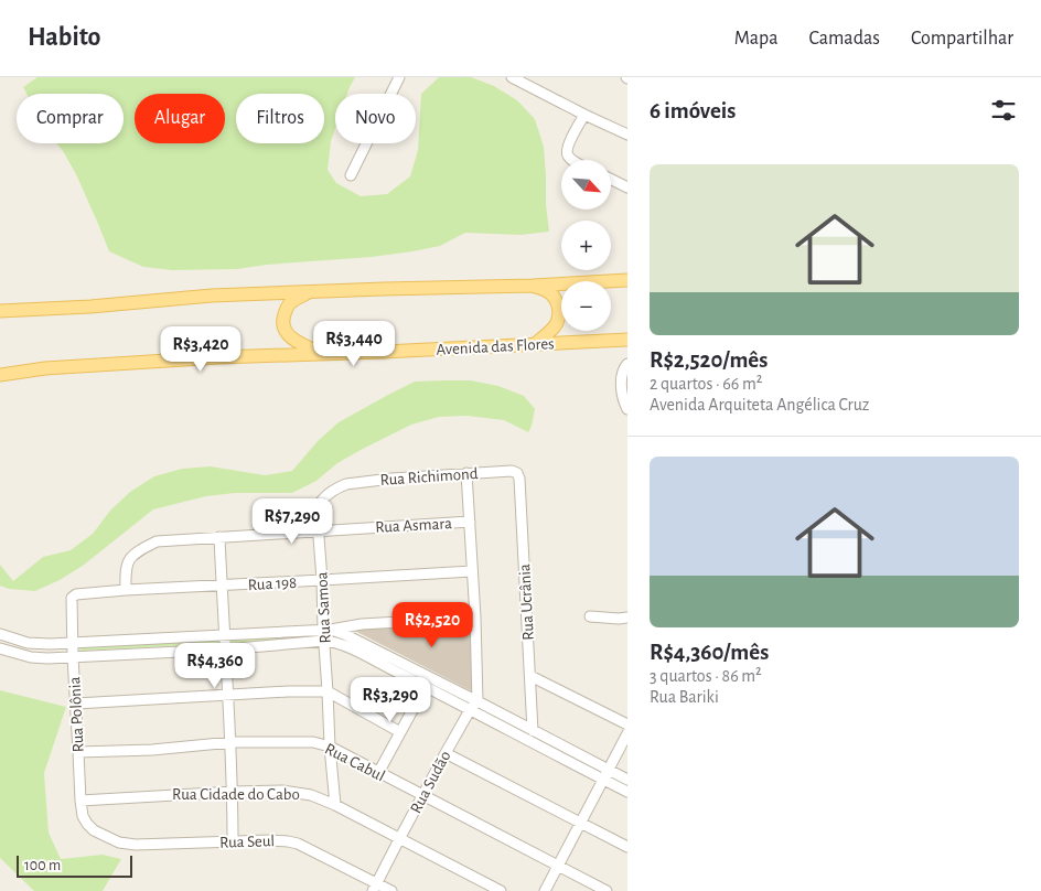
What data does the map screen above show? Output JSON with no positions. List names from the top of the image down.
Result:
{
  "streets": {
    "main road": ["Avenida das Flores"],
    "street": [
      "Rua Richimond",
      "Rua Asmara",
      "Rua 198",
      "Rua Ucrânia",
      "Rua Samoa",
      "Rua Polônia",
      "Rua Cabul",
      "Rua Sudão",
      "Rua Cidade do Cabo",
      "Rua Seul"
    ]
  },
  "crossings": [
    ["Rua Richimond", "Rua Ucrânia"],
    ["Rua Richimond", "Rua Samoa"],
    ["Rua Asmara", "Rua 198"],
    ["Rua Asmara", "Rua Samoa"],
    ["Rua 198", "Rua Samoa"],
    ["Rua 198", "Rua Polônia"],
    ["Rua Samoa", "Rua Cabul"],
    ["Rua Samoa", "Rua Cidade do Cabo"],
    ["Rua Polônia", "Rua Cabul"],
    ["Rua Polônia", "Rua Cidade do Cabo"],
    ["Rua Polônia", "Rua Seul"],
    ["Rua Cabul", "Rua Sudão"],
    ["Rua Sudão", "Rua Cidade do Cabo"],
    ["Rua Sudão", "Rua Seul"]
  ],
  "scale_bar": "100 m",
  "north": "bottom right",
  "page": {
    "header": "Habito",
    "nav": ["Mapa", "Camadas", "Compartilhar"],
    "heading": "6 imóveis",
    "chip": [
      "Comprar",
      "Alugar",
      "Filtros",
      "Novo"
    ],
    "list": [
      {
        "name": "R$2,520/mês",
        "note": "2 quartos · 66 m² · Avenida Arquiteta Angélica Cruz"
      },
      {
        "name": "R$4,360/mês",
        "note": "3 quartos · 86 m² · Rua Bariki"
      }
    ],
    "map_buttons": ["+", "−"],
    "price": [
      "R$3,440",
      "R$3,420",
      "R$7,290",
      "R$2,520",
      "R$4,360",
      "R$3,290"
    ],
    "scale": "100 m"
  }
}
